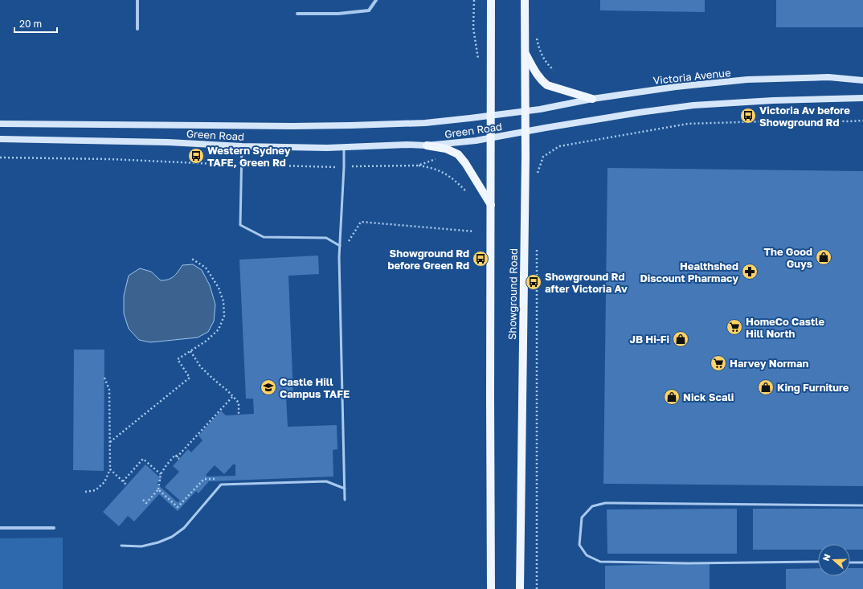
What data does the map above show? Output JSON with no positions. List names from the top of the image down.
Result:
{
  "streets": {
    "main road": ["Victoria Avenue", "Green Road", "Showground Road"]
  },
  "crossings": [
    ["Victoria Avenue", "Green Road"],
    ["Victoria Avenue", "Showground Road"],
    ["Green Road", "Showground Road"]
  ],
  "places": {
    "bus stop": [
      "Victoria Av before Showground Rd",
      "Western Sydney TAFE, Green Rd",
      "Showground Rd before Green Rd",
      "Showground Rd after Victoria Av"
    ],
    "shop": [
      "The Good Guys",
      "JB Hi-Fi",
      "King Furniture",
      "Nick Scali"
    ],
    "pharmacy": ["Healthshed Discount Pharmacy"],
    "supermarket": ["HomeCo Castle Hill North", "Harvey Norman"],
    "school or university": ["Castle Hill Campus TAFE"]
  },
  "scale_bar": "20 m",
  "north": "left"
}
